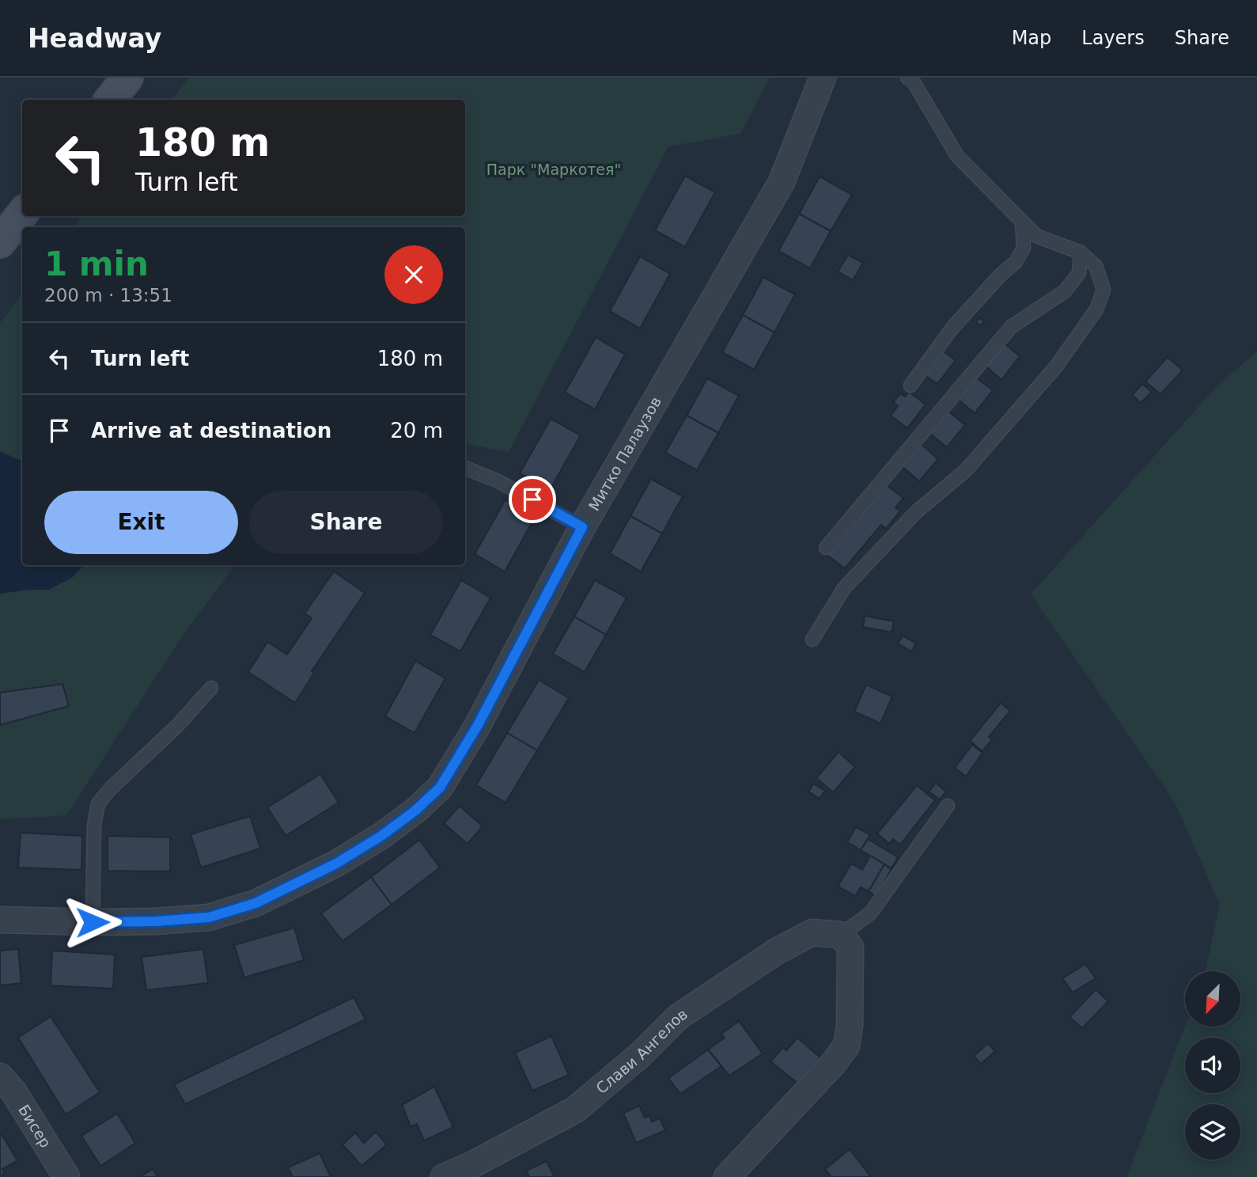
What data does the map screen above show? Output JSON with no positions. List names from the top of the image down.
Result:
{
  "streets": {
    "street": ["Митко Палаузов", "Слави Ангелов", "Бисер"]
  },
  "parks": ["Парк \"Маркотея\""],
  "north": "bottom left",
  "page": {
    "header": "Headway",
    "nav": ["Map", "Layers", "Share"],
    "turn": ["180 m", "Turn left"],
    "heading": ["1 min", "200 m · 13:51"],
    "list": [
      {
        "name": "Turn left",
        "value": "180 m"
      },
      {
        "name": "Arrive at destination",
        "value": "20 m"
      }
    ],
    "buttons": ["Exit", "Share"]
  }
}
